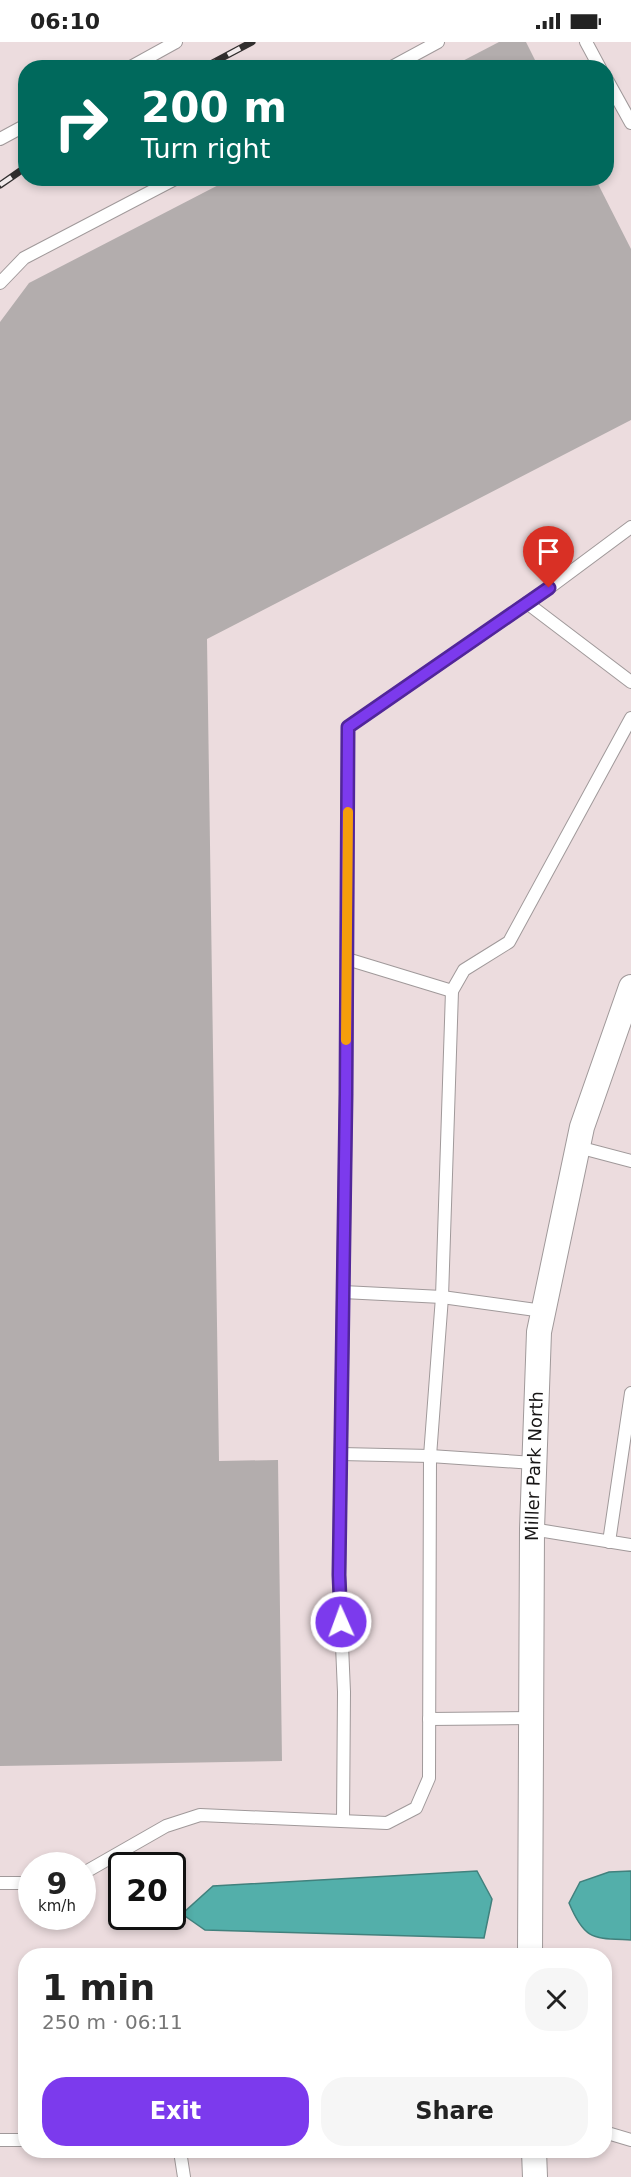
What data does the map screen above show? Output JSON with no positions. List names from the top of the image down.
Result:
{
  "streets": {
    "street": ["Miller Park North"]
  },
  "page": {
    "status": "06:10",
    "turn": ["200 m", "Turn right"],
    "speed": "9 km/h",
    "limit": "20",
    "heading": ["1 min", "250 m · 06:11"],
    "buttons": ["Exit", "Share"]
  }
}
